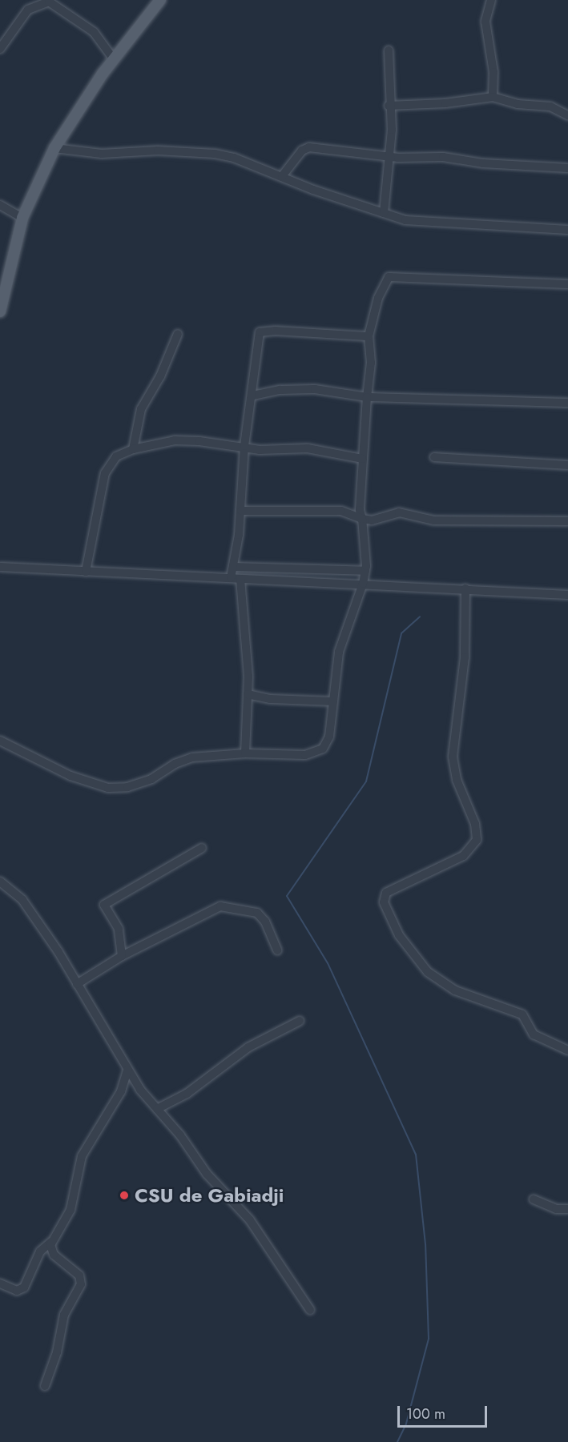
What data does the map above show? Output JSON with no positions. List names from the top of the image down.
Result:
{
  "places": ["CSU de Gabiadji"],
  "scale_bar": "100 m"
}
